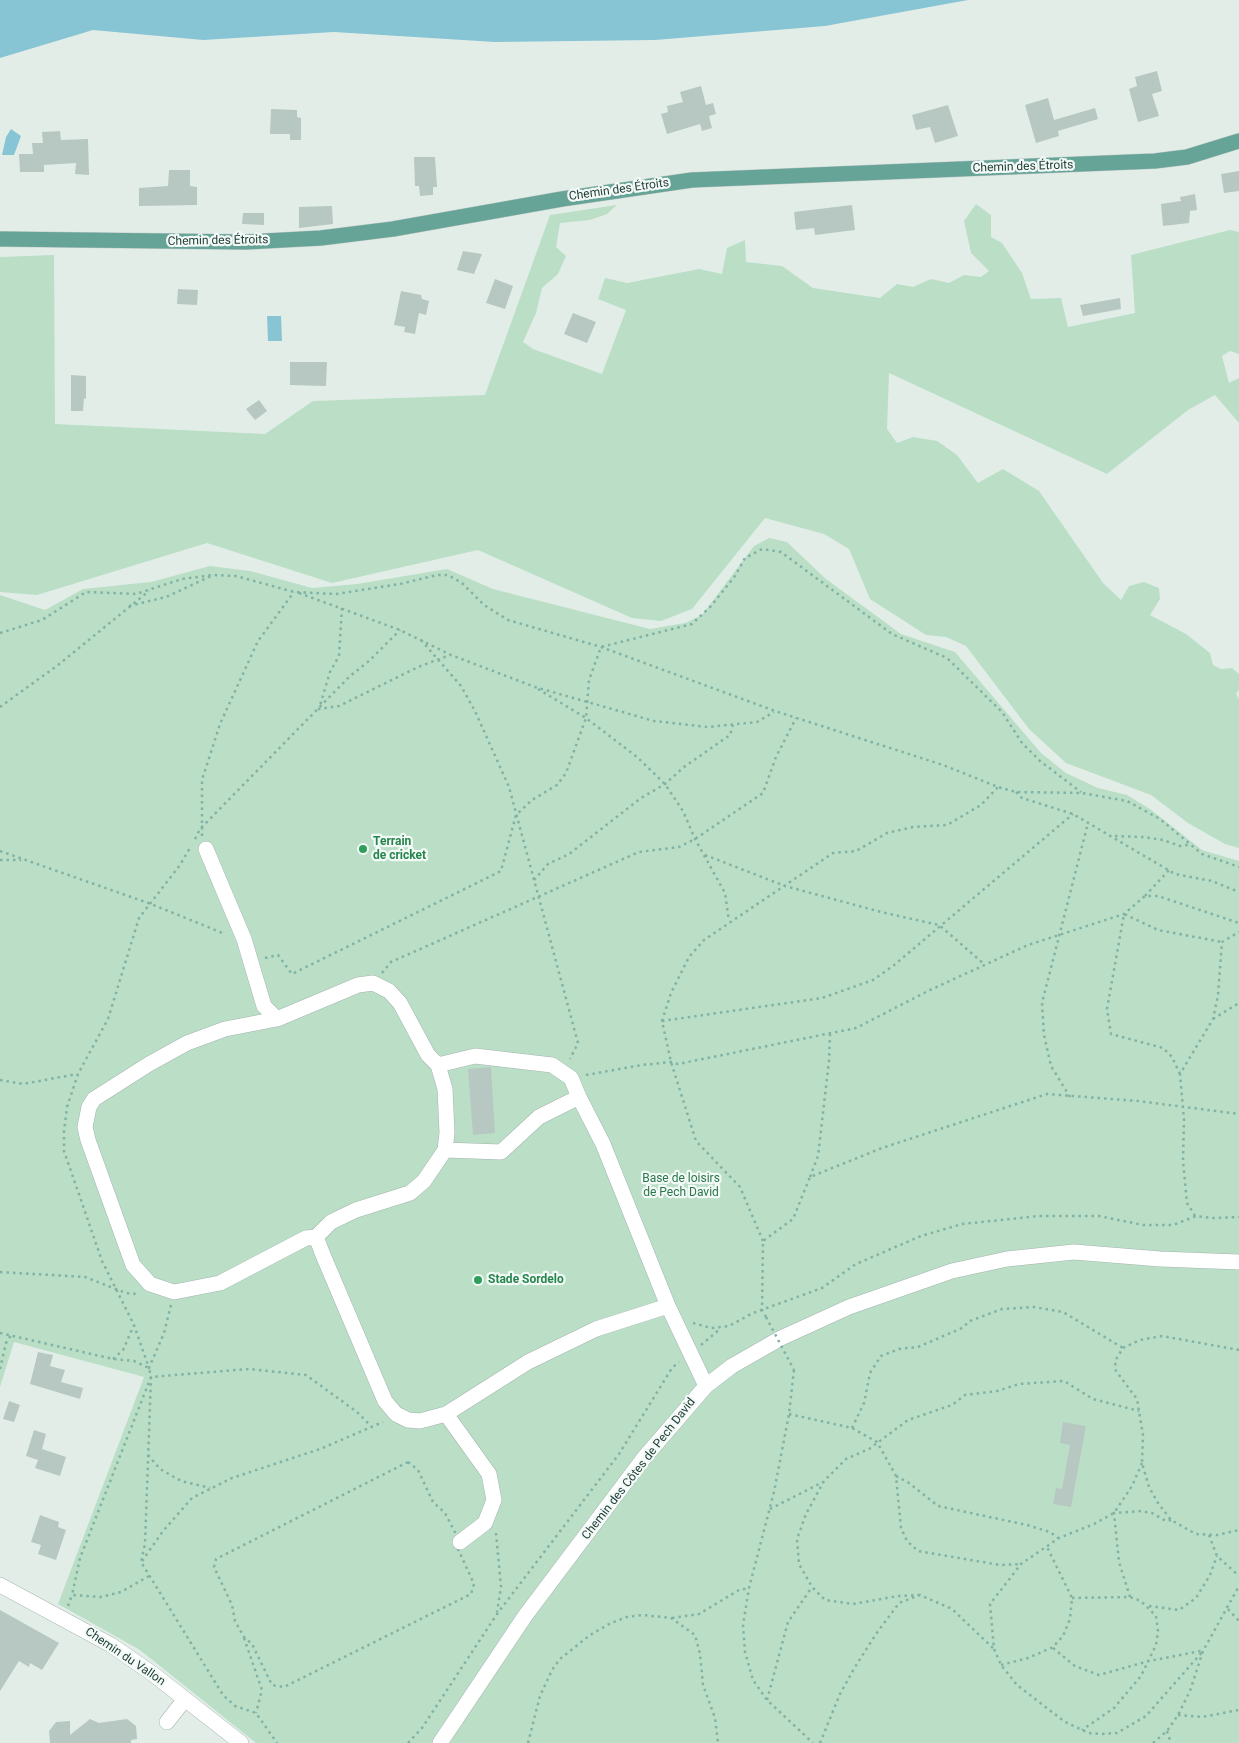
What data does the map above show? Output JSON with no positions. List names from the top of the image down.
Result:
{
  "streets": {
    "main road": ["Chemin des Étroits"],
    "street": ["Chemin des Côtes de Pech David", "Chemin du Vallon"]
  },
  "parks": ["Base de loisirs de Pech David"],
  "places": ["Terrain de cricket", "Stade Sordelo"]
}
